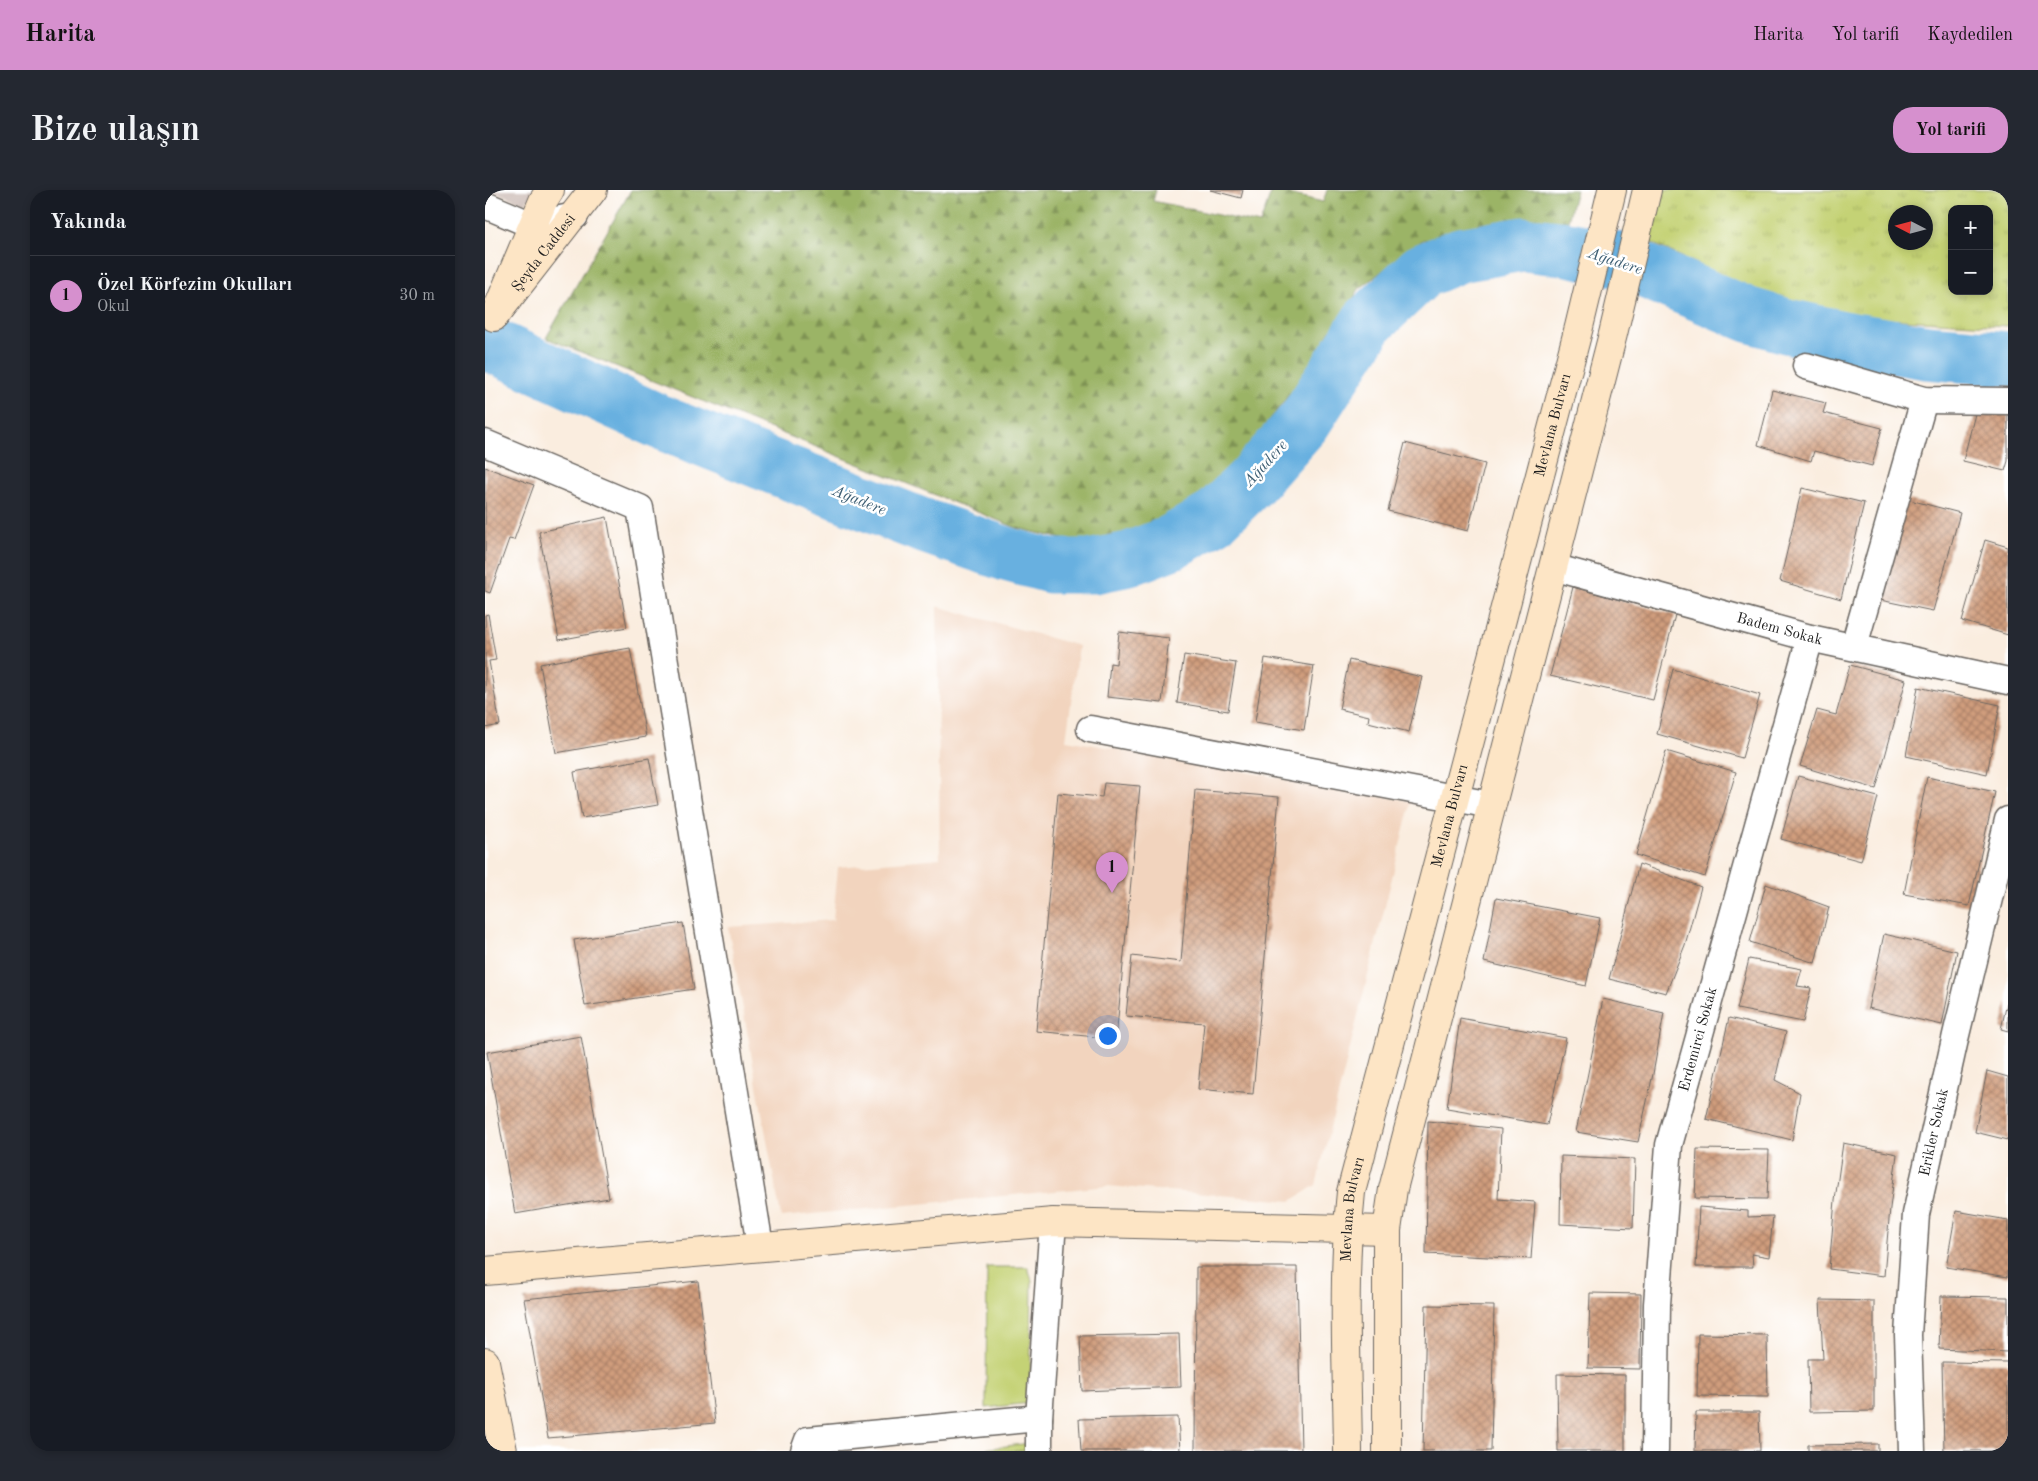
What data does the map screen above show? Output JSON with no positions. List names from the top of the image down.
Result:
{
  "streets": {
    "street": [
      "Şeyda Caddesi",
      "Mevlana Bulvarı",
      "Badem Sokak",
      "Erdemirci Sokak",
      "Erikler Sokak"
    ]
  },
  "crossings": [
    ["Badem Sokak", "Erdemirci Sokak"]
  ],
  "water": ["Ağadere"],
  "north": "left",
  "page": {
    "header": "Harita",
    "nav": ["Harita", "Yol tarifi", "Kaydedilen"],
    "buttons": "Yol tarifi",
    "title": "Bize ulaşın",
    "heading": "Yakında",
    "map_buttons": ["+", "−"],
    "list": [
      {
        "mark": "1",
        "name": "Özel Körfezim Okulları",
        "note": "Okul",
        "value": "30 m"
      }
    ],
    "pins": "1"
  }
}
